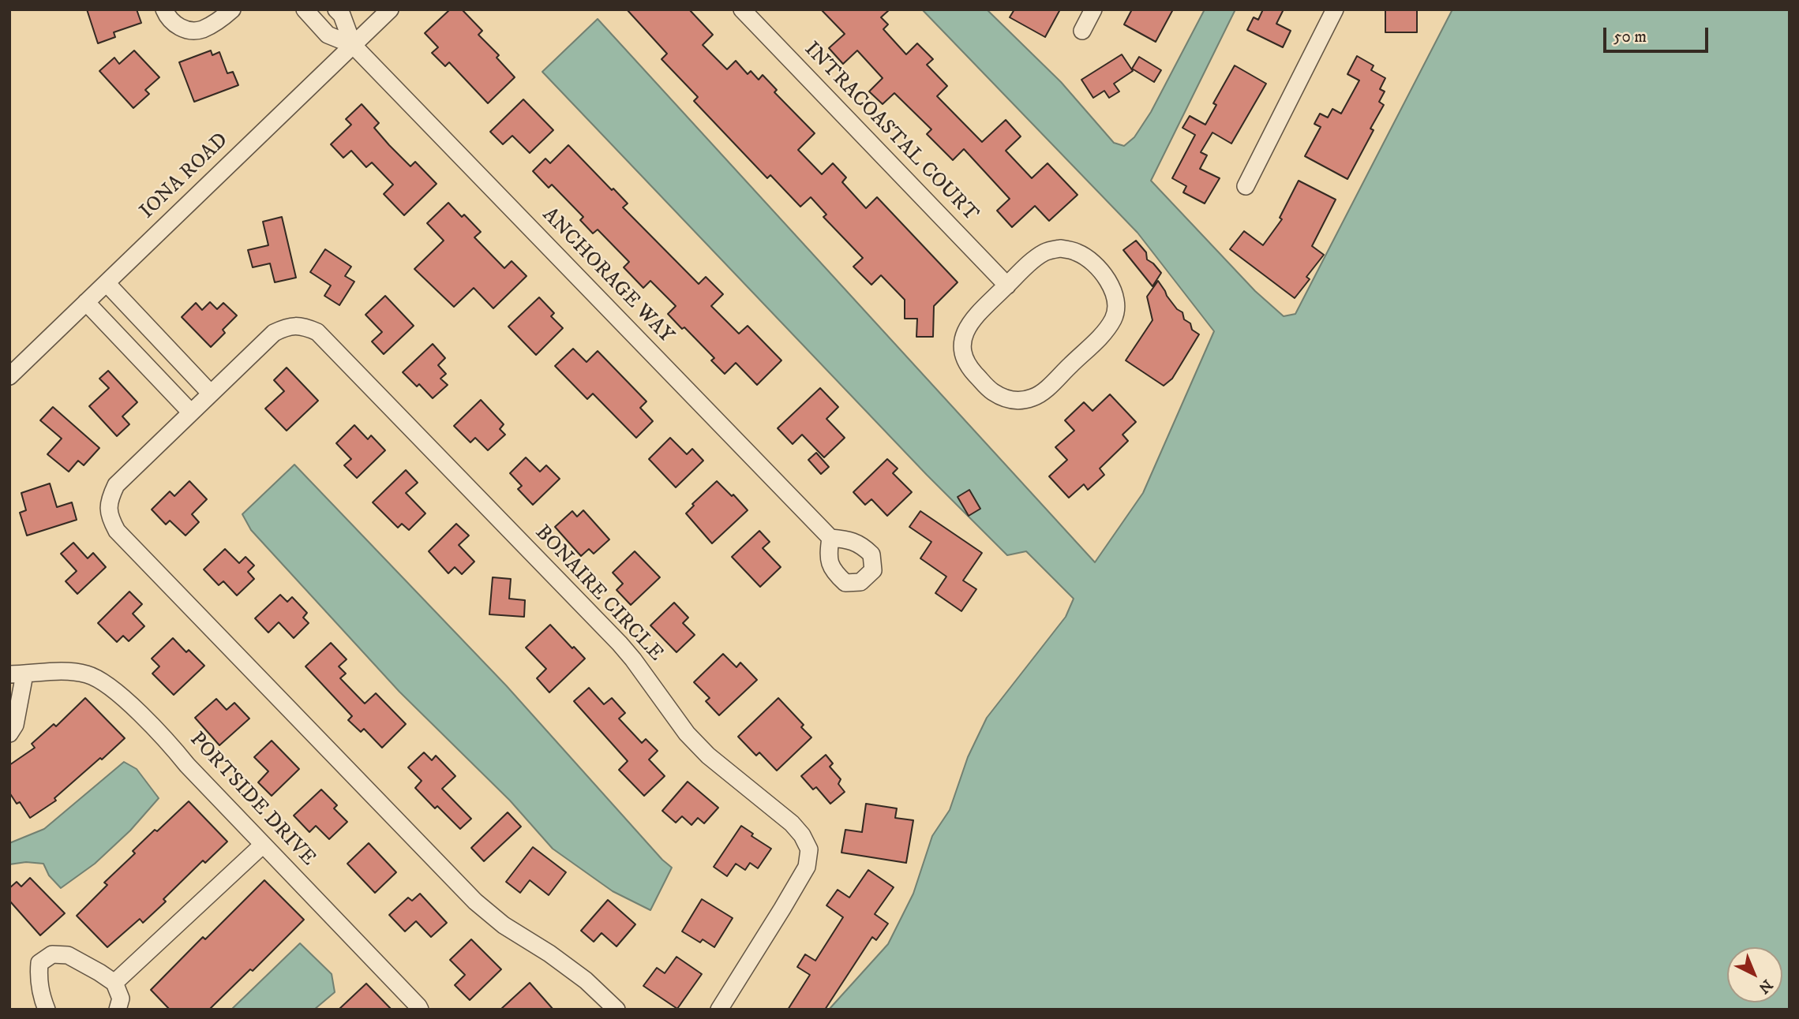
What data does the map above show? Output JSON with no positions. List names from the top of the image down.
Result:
{
  "streets": {
    "street": [
      "INTRACOASTAL COURT",
      "IONA ROAD",
      "ANCHORAGE WAY",
      "BONAIRE CIRCLE",
      "PORTSIDE DRIVE"
    ]
  },
  "crossings": [
    ["IONA ROAD", "ANCHORAGE WAY"]
  ],
  "scale_bar": "50 m",
  "north": "bottom right"
}
